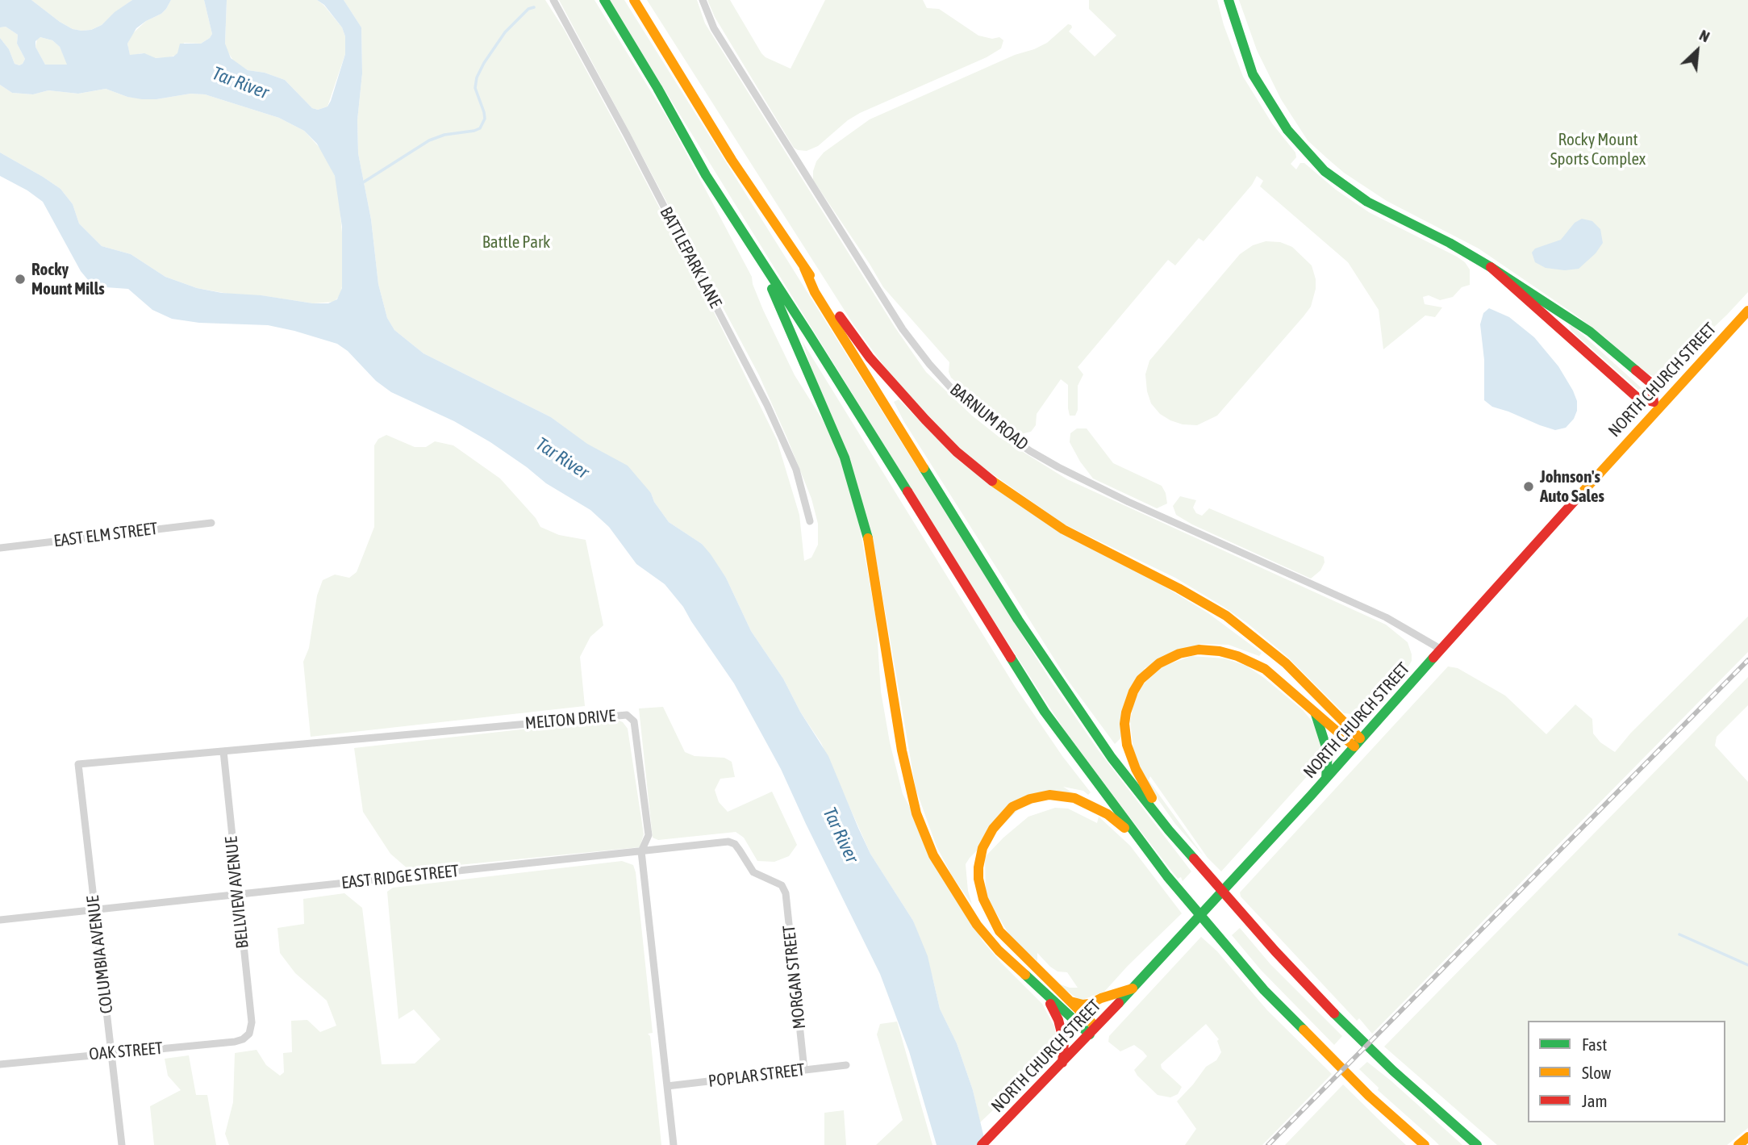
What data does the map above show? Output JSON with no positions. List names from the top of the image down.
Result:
{
  "streets": {
    "main road": ["NORTH CHURCH STREET"],
    "street": [
      "BATTLEPARK LANE",
      "BARNUM ROAD",
      "EAST ELM STREET",
      "MELTON DRIVE",
      "EAST RIDGE STREET",
      "BELLVIEW AVENUE",
      "COLUMBIA AVENUE",
      "MORGAN STREET",
      "OAK STREET",
      "POPLAR STREET"
    ]
  },
  "crossings": [
    ["NORTH CHURCH STREET", "BARNUM ROAD"],
    ["MELTON DRIVE", "EAST RIDGE STREET"],
    ["MELTON DRIVE", "BELLVIEW AVENUE"],
    ["MELTON DRIVE", "COLUMBIA AVENUE"],
    ["MELTON DRIVE", "POPLAR STREET"],
    ["EAST RIDGE STREET", "BELLVIEW AVENUE"],
    ["EAST RIDGE STREET", "COLUMBIA AVENUE"],
    ["EAST RIDGE STREET", "MORGAN STREET"],
    ["BELLVIEW AVENUE", "OAK STREET"],
    ["COLUMBIA AVENUE", "OAK STREET"],
    ["MORGAN STREET", "POPLAR STREET"]
  ],
  "water": ["Tar River"],
  "parks": ["Rocky Mount Sports Complex", "Battle Park"],
  "places": ["Rocky Mount Mills", "Johnson's Auto Sales"],
  "legend": ["Fast", "Slow", "Jam"],
  "north": "top right"
}
